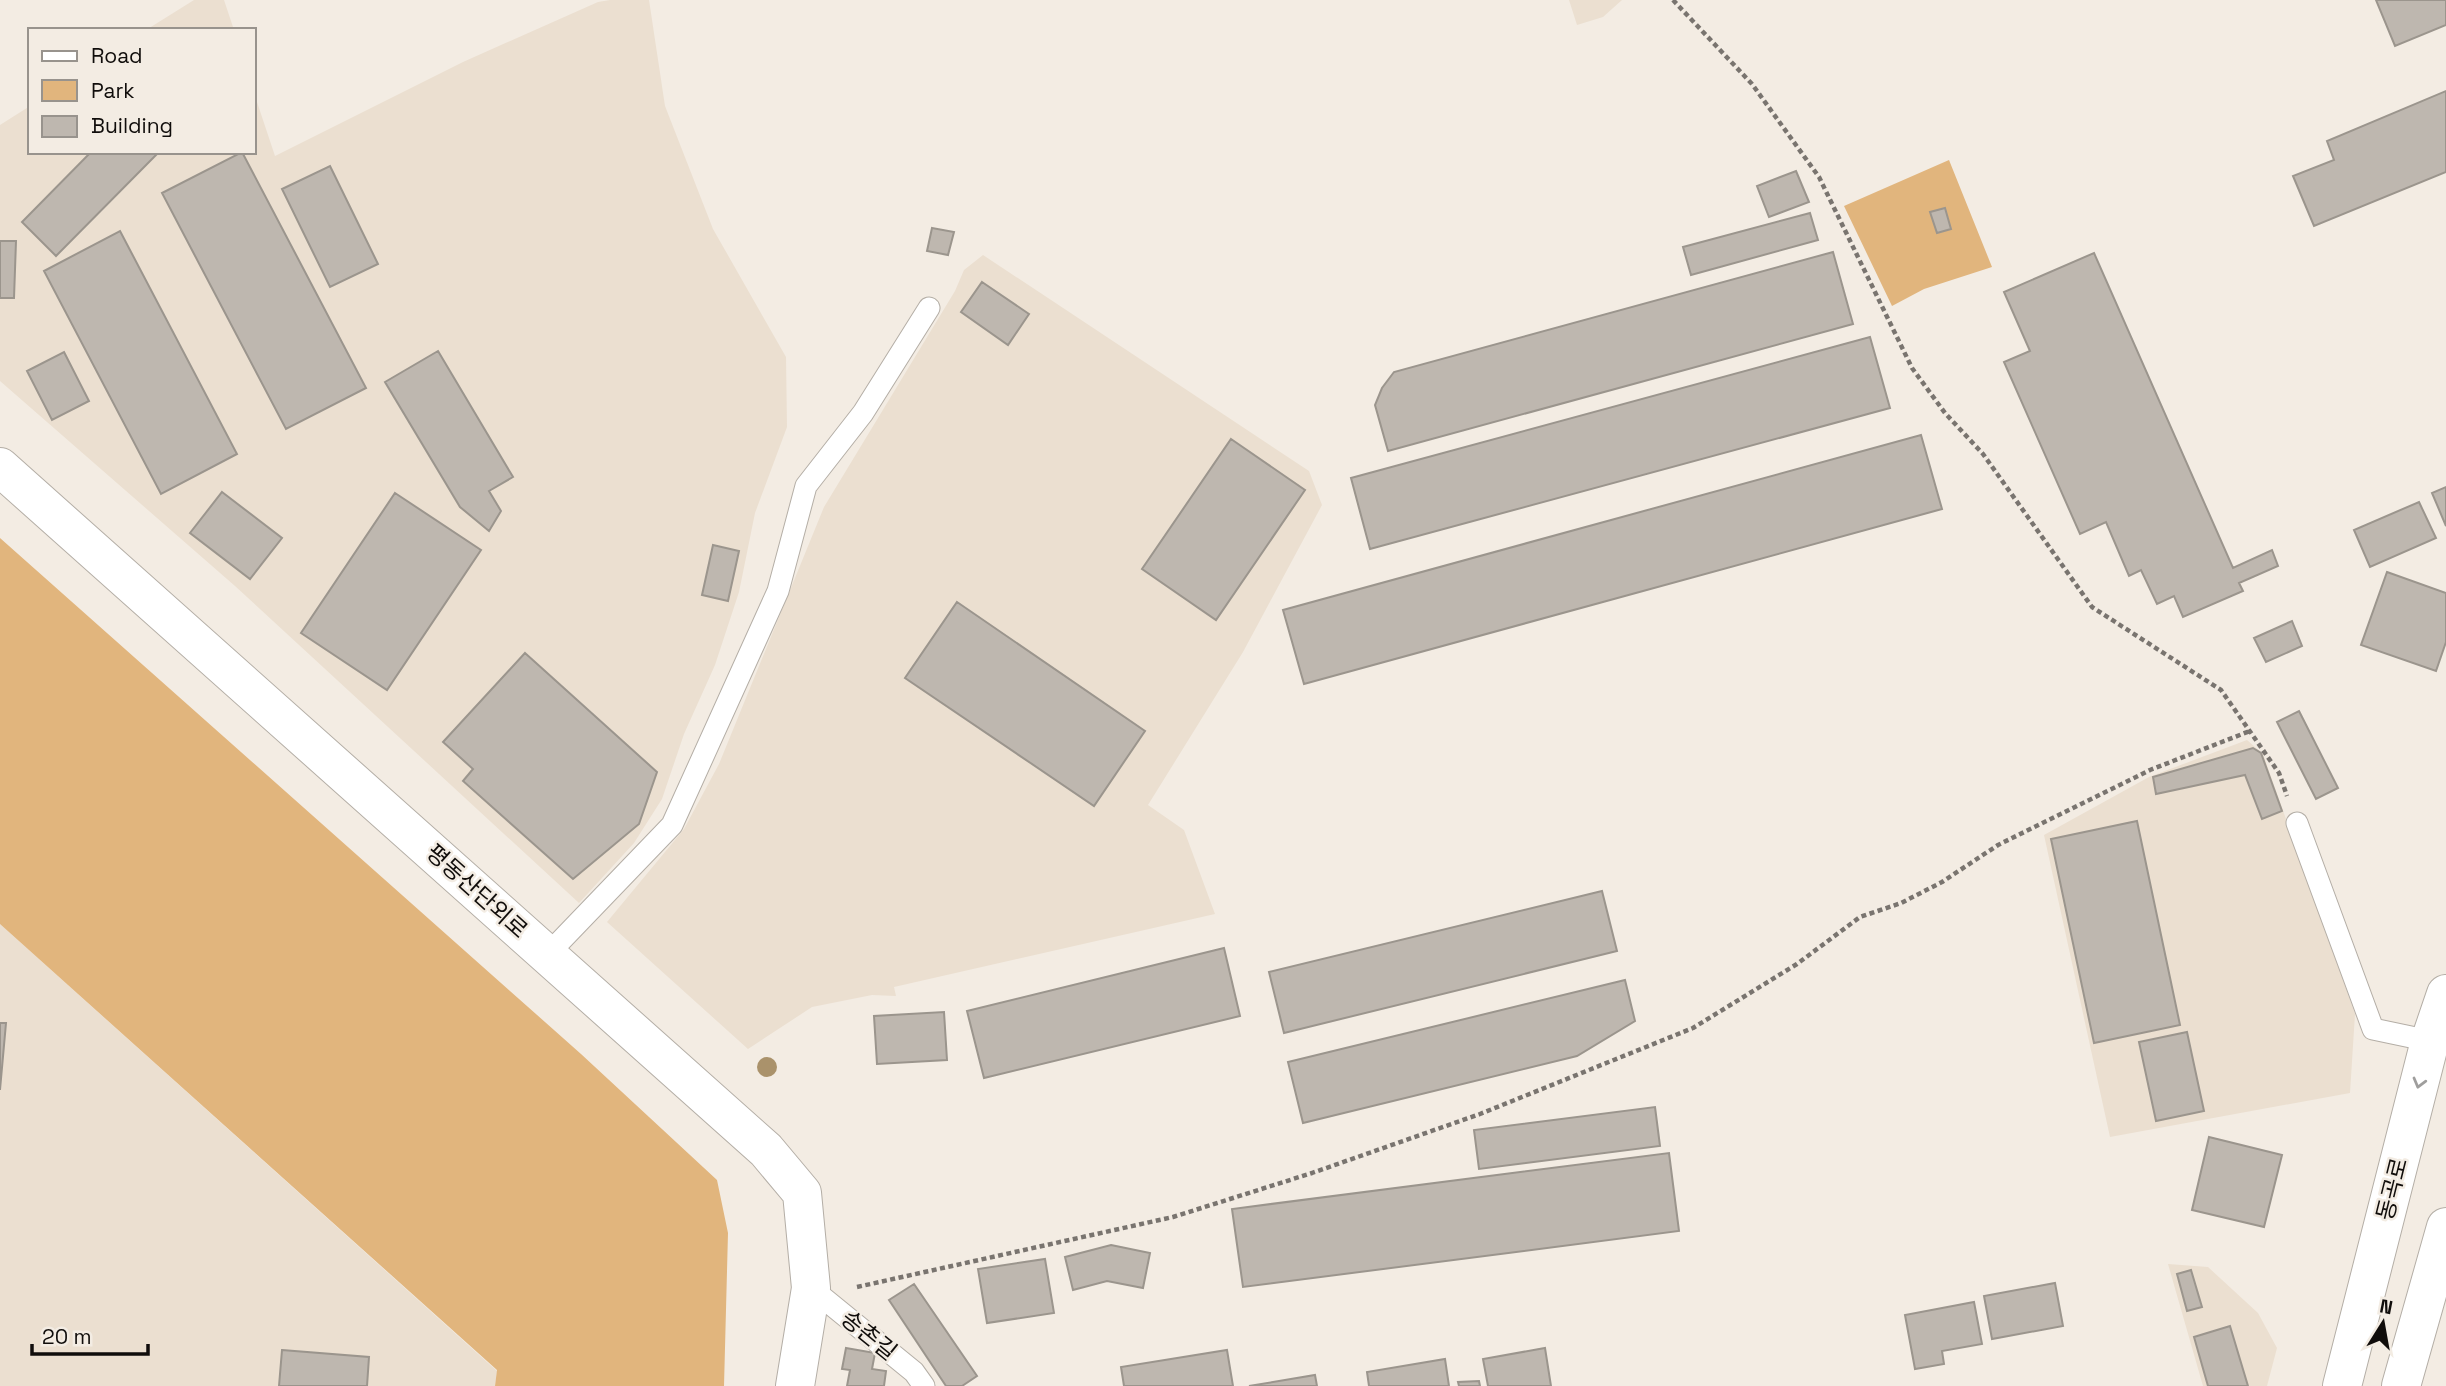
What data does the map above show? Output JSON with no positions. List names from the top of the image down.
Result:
{
  "streets": {
    "street": ["평동산단외로", "동곡로"],
    "lane": ["송촌길"]
  },
  "crossings": [
    ["평동산단외로", "송촌길"]
  ],
  "legend": ["Road", "Park", "Building"],
  "scale_bar": "20 m",
  "north": "top"
}
